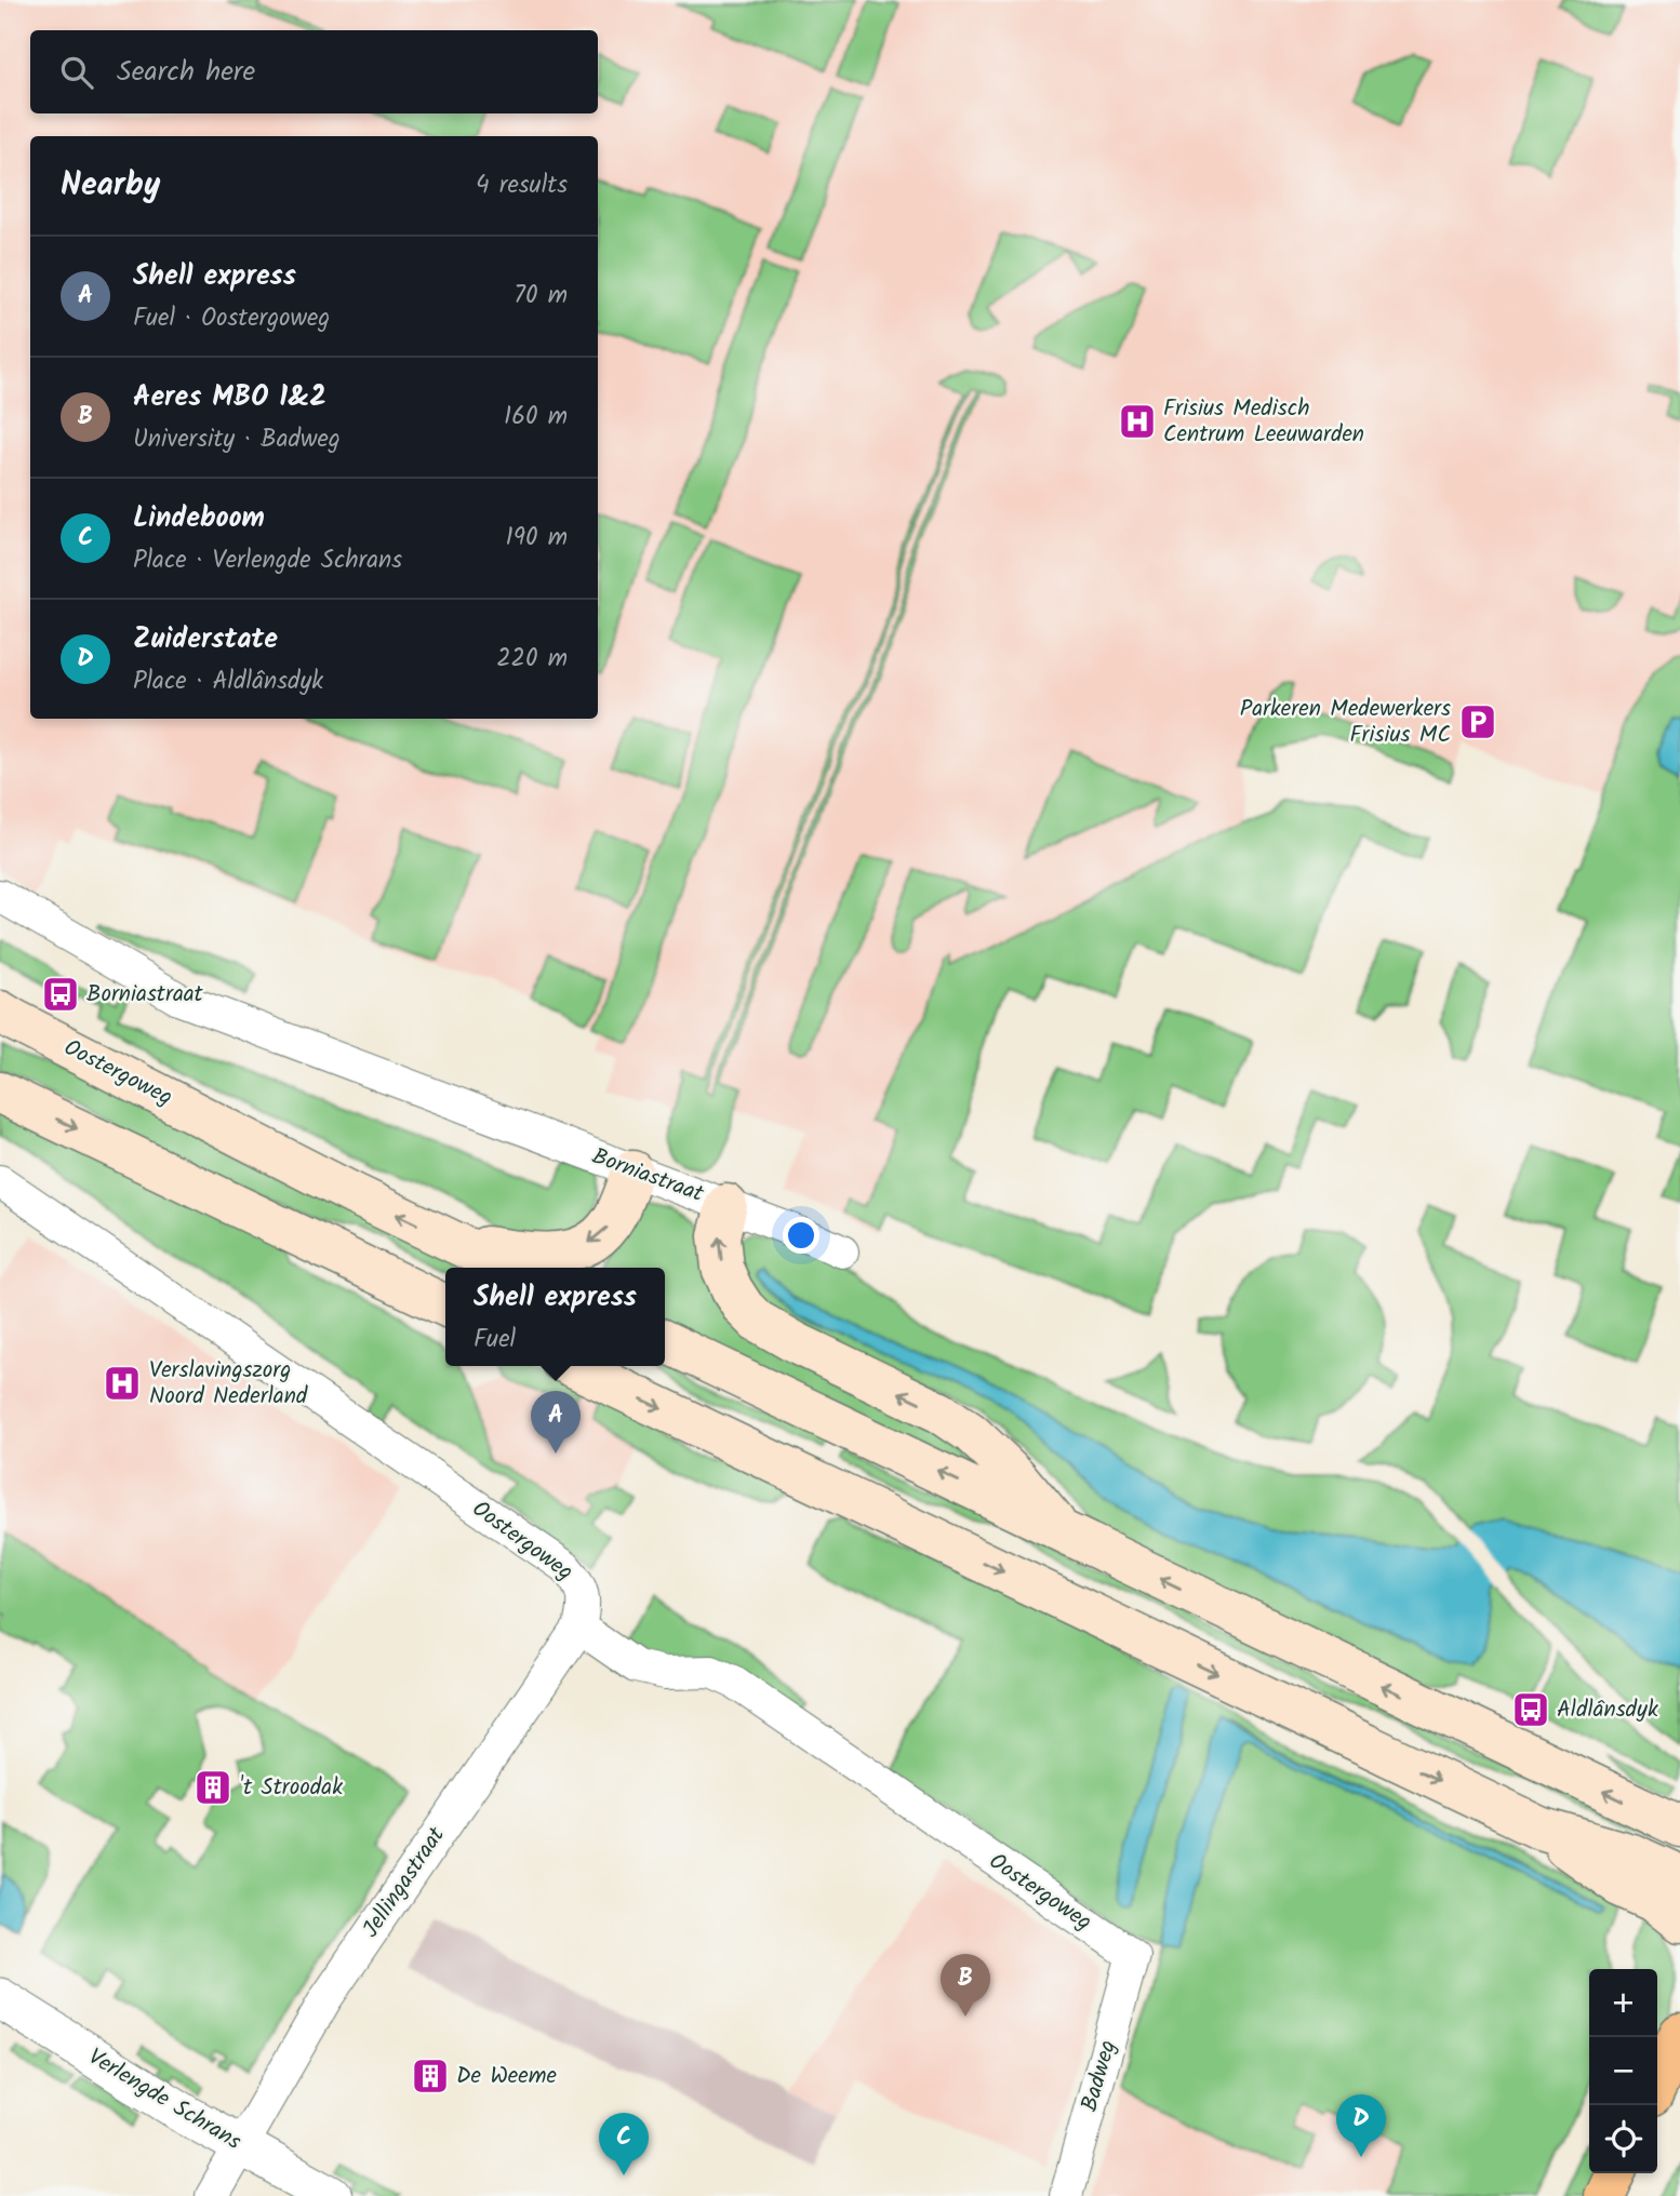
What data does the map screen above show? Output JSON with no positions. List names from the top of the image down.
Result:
{
  "streets": {
    "main road": ["Oostergoweg"],
    "street": [
      "Borniastraat",
      "Jellingastraat",
      "Badweg",
      "Verlengde Schrans"
    ]
  },
  "crossings": [
    ["Oostergoweg", "Jellingastraat"],
    ["Oostergoweg", "Badweg"],
    ["Jellingastraat", "Verlengde Schrans"]
  ],
  "places": {
    "hospital": ["Frisius Medisch Centrum Leeuwarden", "Verslavingszorg Noord Nederland"],
    "parking": ["Parkeren Medewerkers Frisius MC"],
    "bus stop": ["Borniastraat", "Aldlânsdyk"],
    "building": ["'t Stroodak", "De Weeme"]
  },
  "page": {
    "search": "Search here",
    "heading": ["Nearby", "4 results"],
    "list": [
      {
        "mark": "A",
        "name": "Shell express",
        "note": "Fuel · Oostergoweg",
        "value": "70 m"
      },
      {
        "mark": "B",
        "name": "Aeres MBO 1&2",
        "note": "University · Badweg",
        "value": "160 m"
      },
      {
        "mark": "C",
        "name": "Lindeboom",
        "note": "Place · Verlengde Schrans",
        "value": "190 m"
      },
      {
        "mark": "D",
        "name": "Zuiderstate",
        "note": "Place · Aldlânsdyk",
        "value": "220 m"
      }
    ],
    "popup": ["Shell express", "Fuel"],
    "pins": [
      "A",
      "B",
      "D",
      "C"
    ],
    "map_buttons": ["+", "−"]
  }
}
